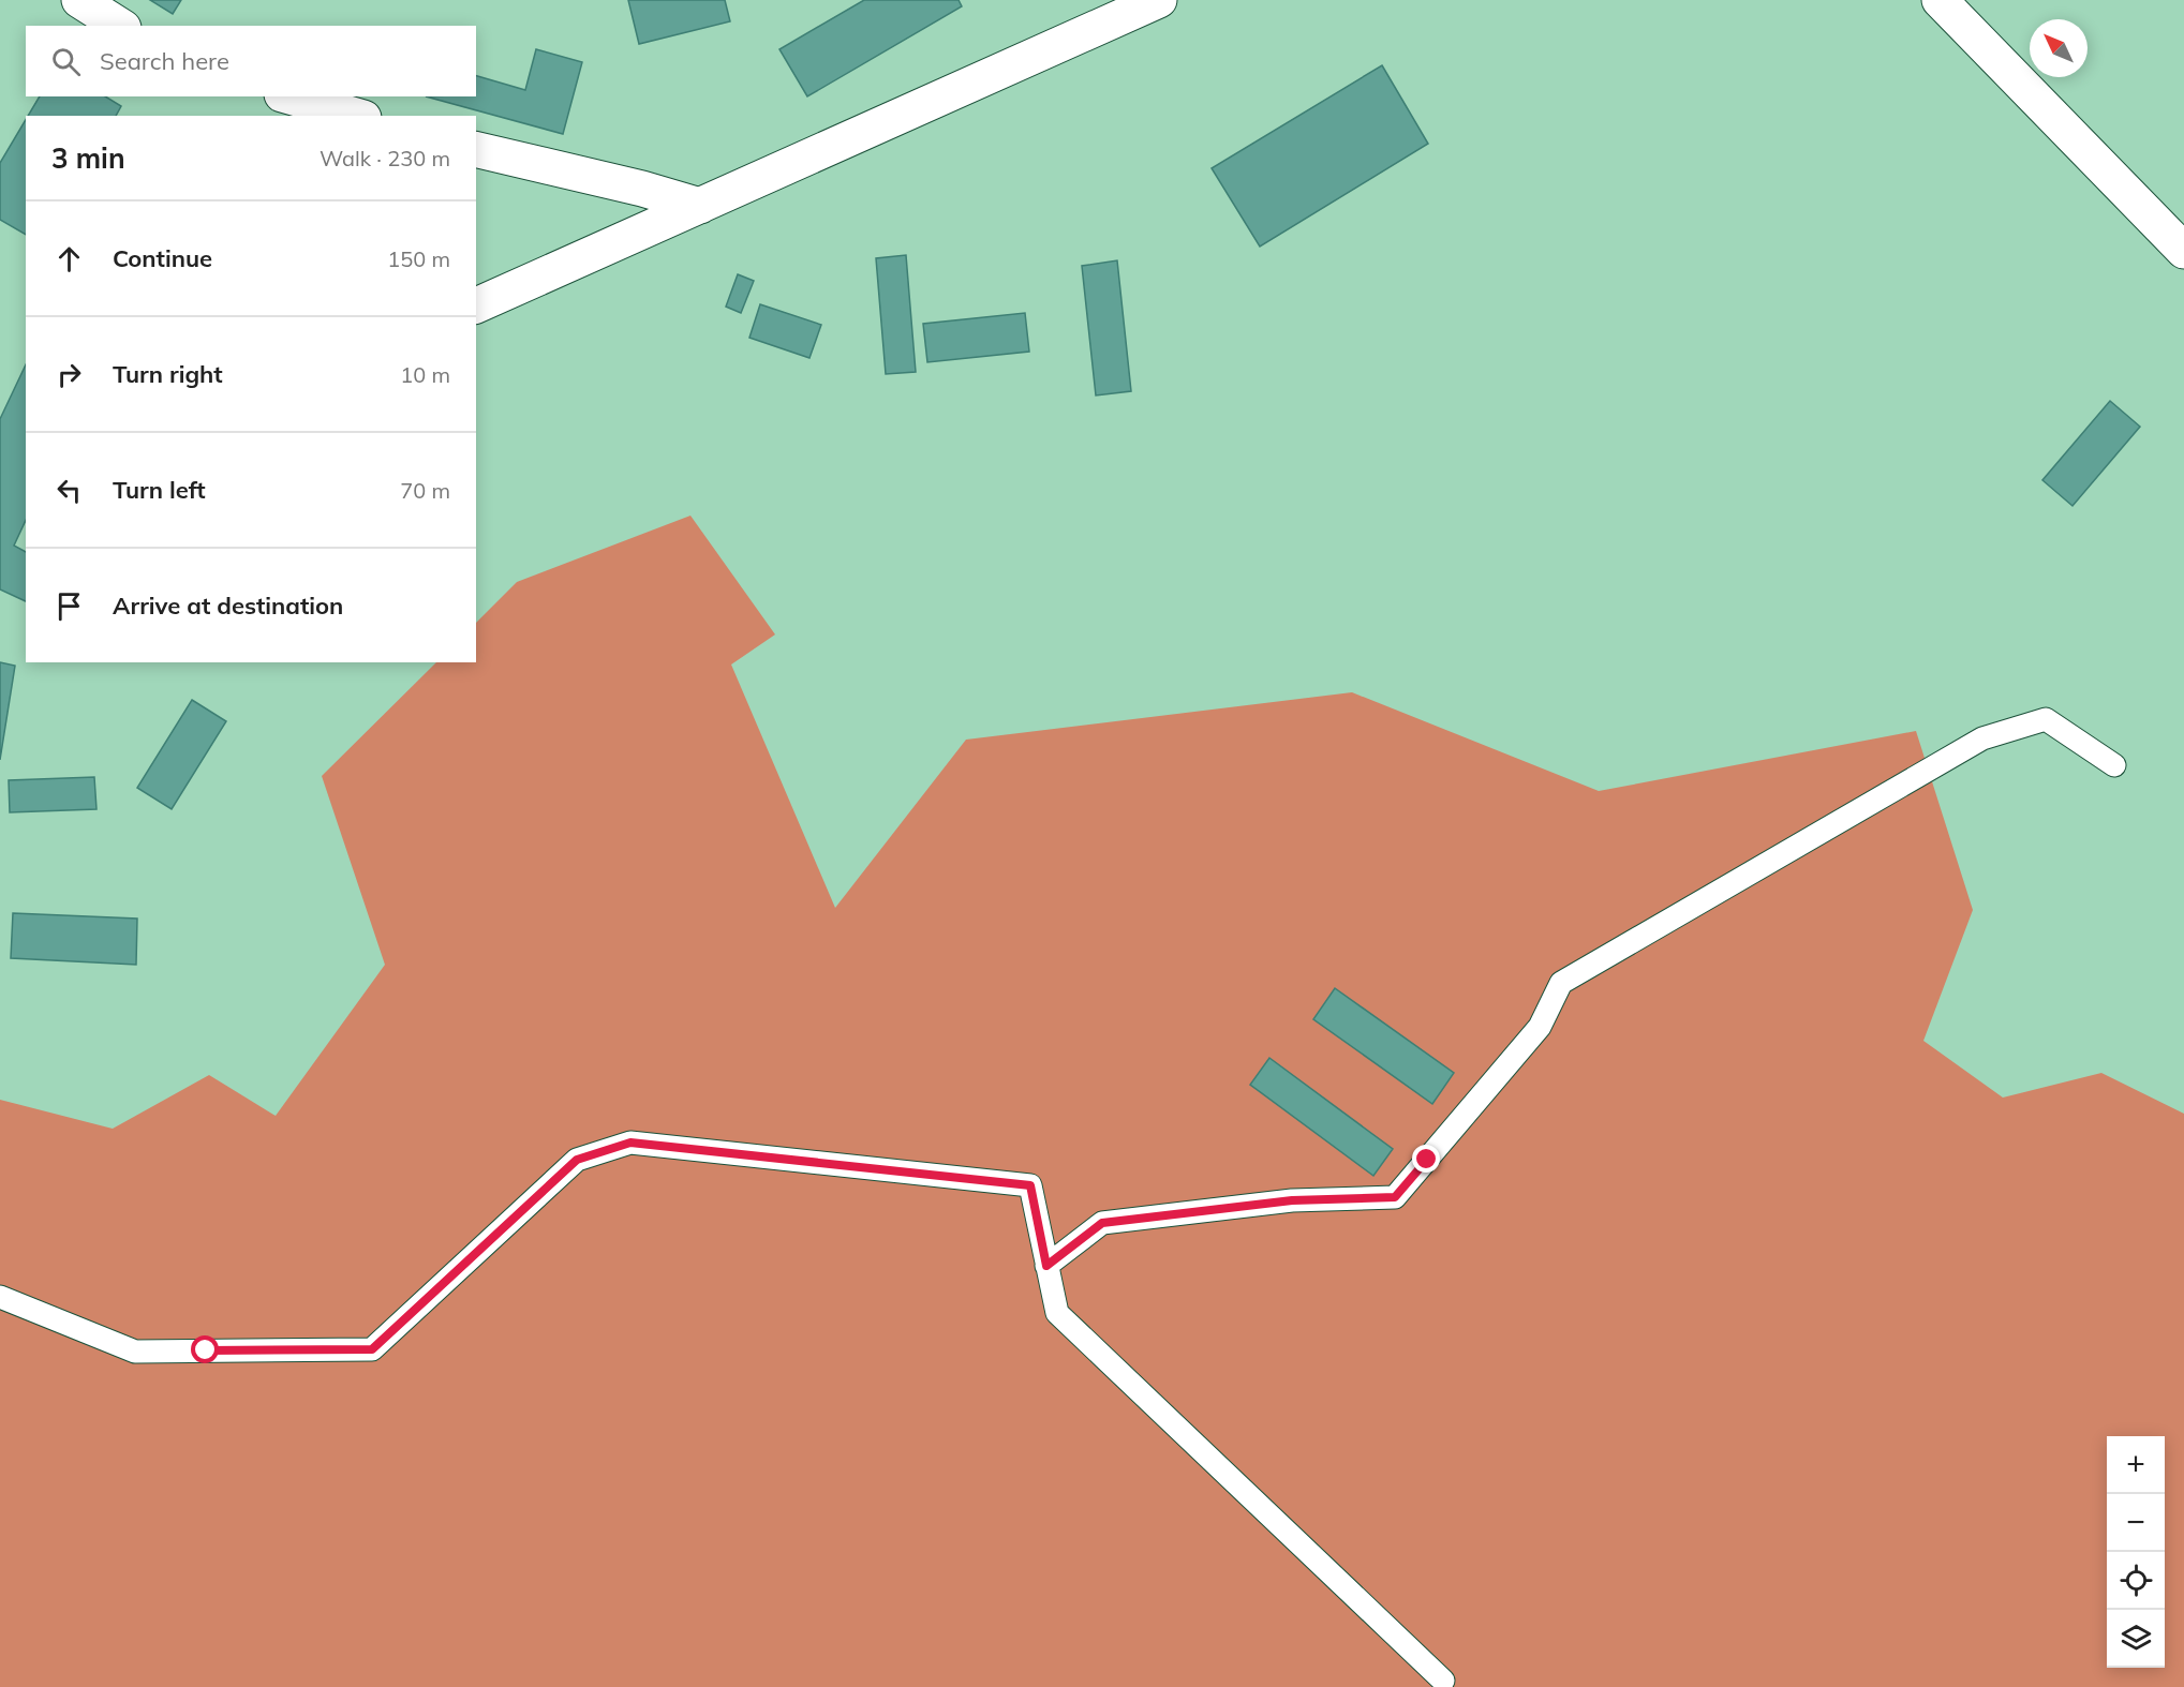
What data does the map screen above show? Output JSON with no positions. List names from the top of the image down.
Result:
{
  "north": "top left",
  "page": {
    "search": "Search here",
    "heading": ["3 min", "Walk · 230 m"],
    "list": [
      ["Continue", "150 m"],
      ["Turn right", "10 m"],
      ["Turn left", "70 m"],
      "Arrive at destination"
    ],
    "map_buttons": ["+", "−"]
  }
}
